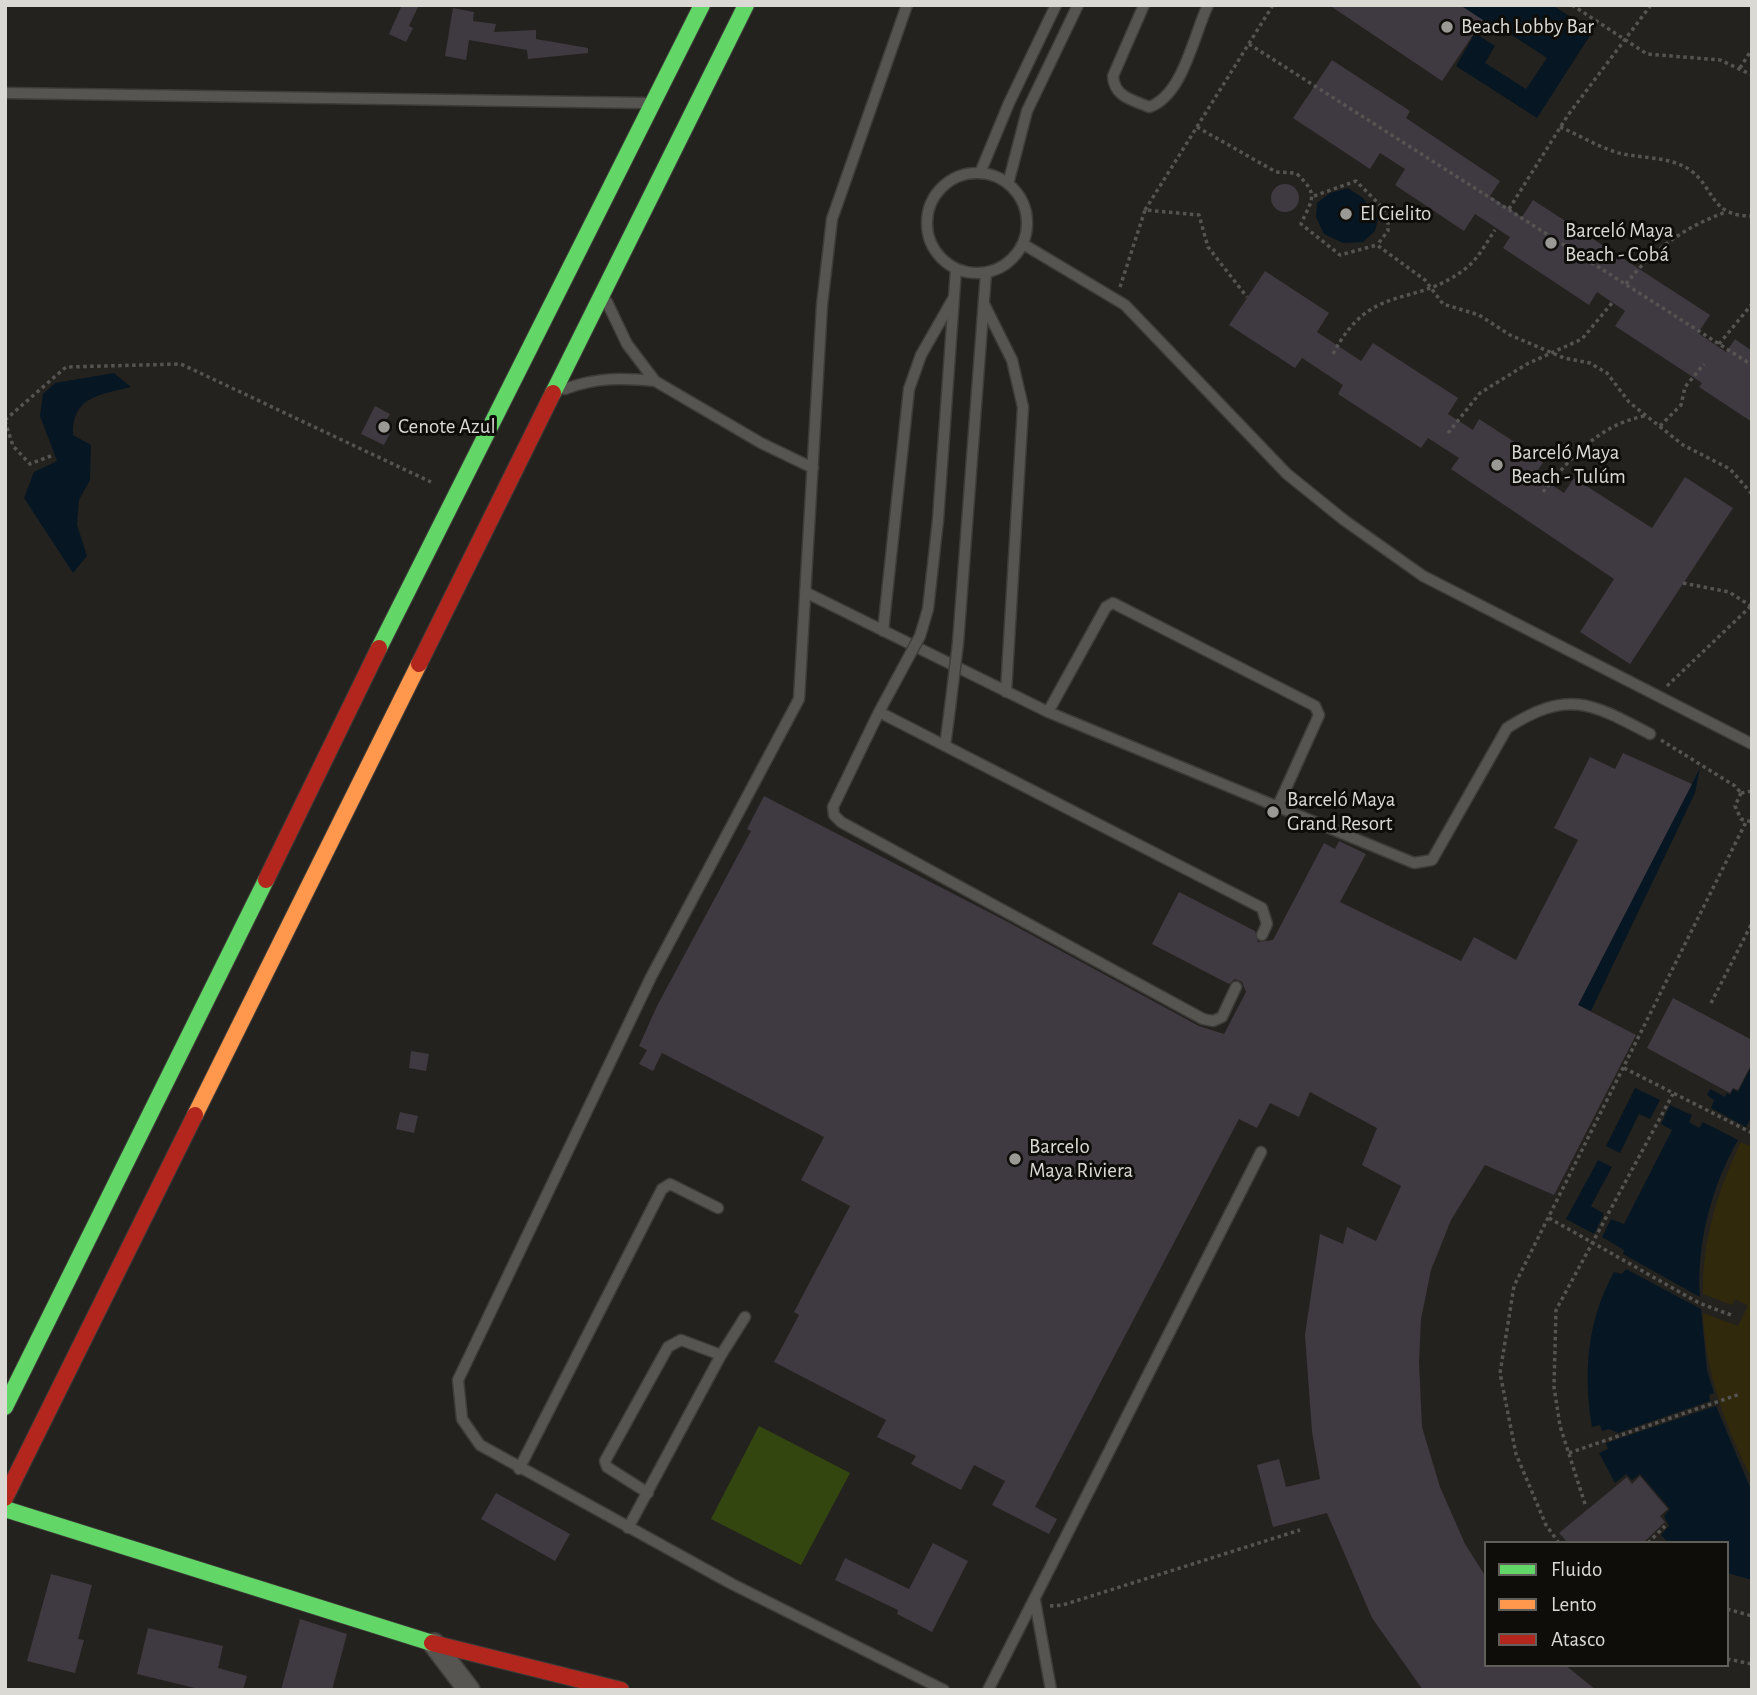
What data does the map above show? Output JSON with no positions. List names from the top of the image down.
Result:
{
  "places": [
    "Beach Lobby Bar",
    "El Cielito",
    "Barceló Maya Beach - Cobá",
    "Cenote Azul",
    "Barceló Maya Beach - Tulúm",
    "Barceló Maya Grand Resort",
    "Barcelo Maya Riviera"
  ],
  "legend": ["Fluido", "Lento", "Atasco"]
}
